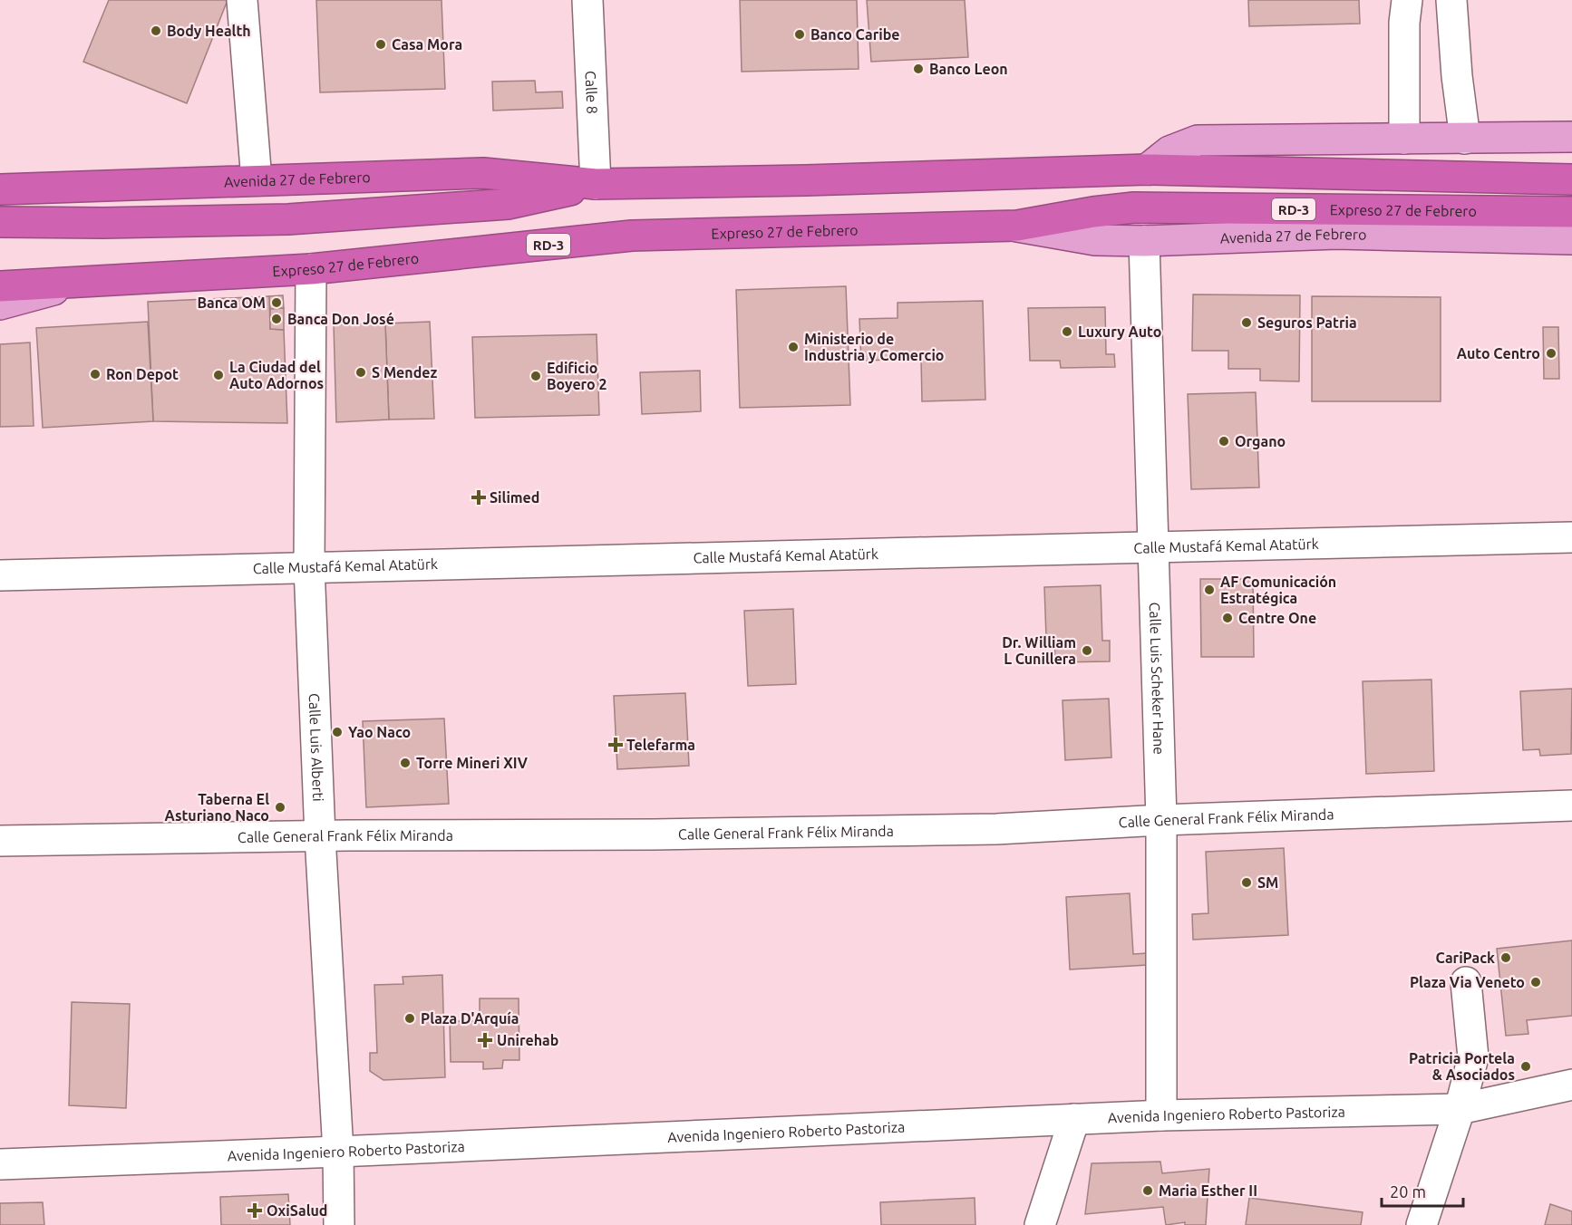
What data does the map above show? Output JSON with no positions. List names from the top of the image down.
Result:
{
  "streets": {
    "highway": ["Avenida 27 de Febrero", "RD-3", "Expreso 27 de Febrero"],
    "street": [
      "Calle 8",
      "Calle Mustafá Kemal Atatürk",
      "Calle Luis Scheker Hane",
      "Calle Luis Alberti",
      "Calle General Frank Félix Miranda",
      "Avenida Ingeniero Roberto Pastoriza"
    ]
  },
  "crossings": [
    ["Calle 8", "Avenida 27 de Febrero"],
    ["Avenida 27 de Febrero", "Expreso 27 de Febrero"],
    ["Avenida 27 de Febrero", "Calle Luis Scheker Hane"],
    ["Expreso 27 de Febrero", "Calle Luis Alberti"],
    ["Calle Mustafá Kemal Atatürk", "Calle Luis Scheker Hane"],
    ["Calle Mustafá Kemal Atatürk", "Calle Luis Alberti"],
    ["Calle Luis Scheker Hane", "Calle General Frank Félix Miranda"],
    ["Calle Luis Scheker Hane", "Avenida Ingeniero Roberto Pastoriza"],
    ["Calle Luis Alberti", "Calle General Frank Félix Miranda"],
    ["Calle Luis Alberti", "Avenida Ingeniero Roberto Pastoriza"]
  ],
  "places": {
    "other": [
      "Body Health",
      "Banco Caribe",
      "Casa Mora",
      "Banco Leon",
      "Banca OM",
      "Banca Don José",
      "Seguros Patria",
      "Luxury Auto",
      "Ministerio de Industria y Comercio",
      "Auto Centro",
      "S Mendez",
      "Ron Depot",
      "La Ciudad del Auto Adornos",
      "Edificio Boyero 2",
      "Organo",
      "AF Comunicación Estratégica",
      "Centre One",
      "Dr. William L Cunillera",
      "Yao Naco",
      "Torre Mineri XIV",
      "Taberna El Asturiano Naco",
      "SM",
      "CariPack",
      "Plaza Via Veneto",
      "Plaza D'Arquía",
      "Patricia Portela & Asociados",
      "Maria Esther II"
    ],
    "health": [
      "Silimed",
      "Telefarma",
      "Unirehab",
      "OxiSalud"
    ]
  },
  "scale_bar": "20 m"
}
